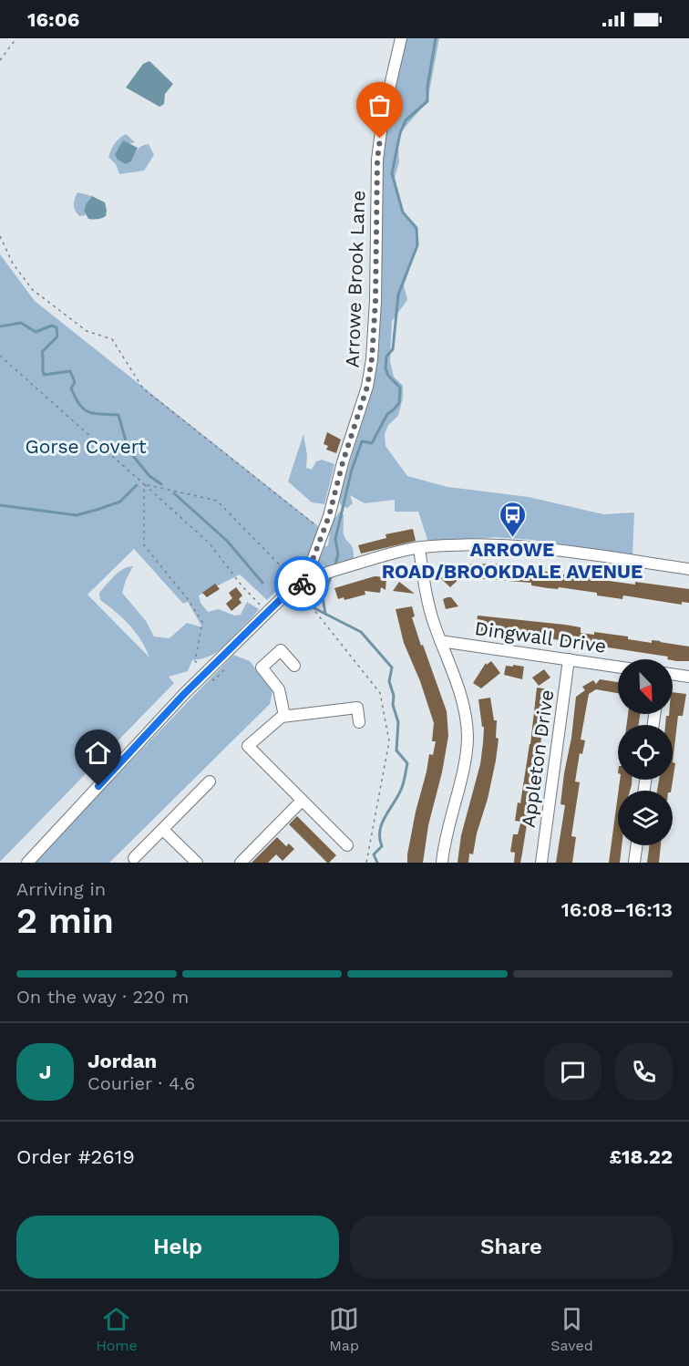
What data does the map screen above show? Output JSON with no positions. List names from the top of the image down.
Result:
{
  "streets": {
    "street": ["Arrowe Brook Lane", "Dingwall Drive", "Appleton Drive"]
  },
  "crossings": [
    ["Dingwall Drive", "Appleton Drive"]
  ],
  "parks": ["Gorse Covert"],
  "places": {
    "bus stop": ["ARROWE ROAD/BROOKDALE AVENUE"]
  },
  "north": "bottom right",
  "page": {
    "status": "16:06",
    "heading": ["2 min", "Arriving in", "16:08–16:13"],
    "panel": [
      "Jordan",
      "Courier · 4.6",
      "Order #2619",
      "£18.22"
    ],
    "bar": "On the way · 220 m",
    "round": "J",
    "buttons": ["Help", "Share"],
    "tabs": ["Home", "Map", "Saved"]
  }
}
